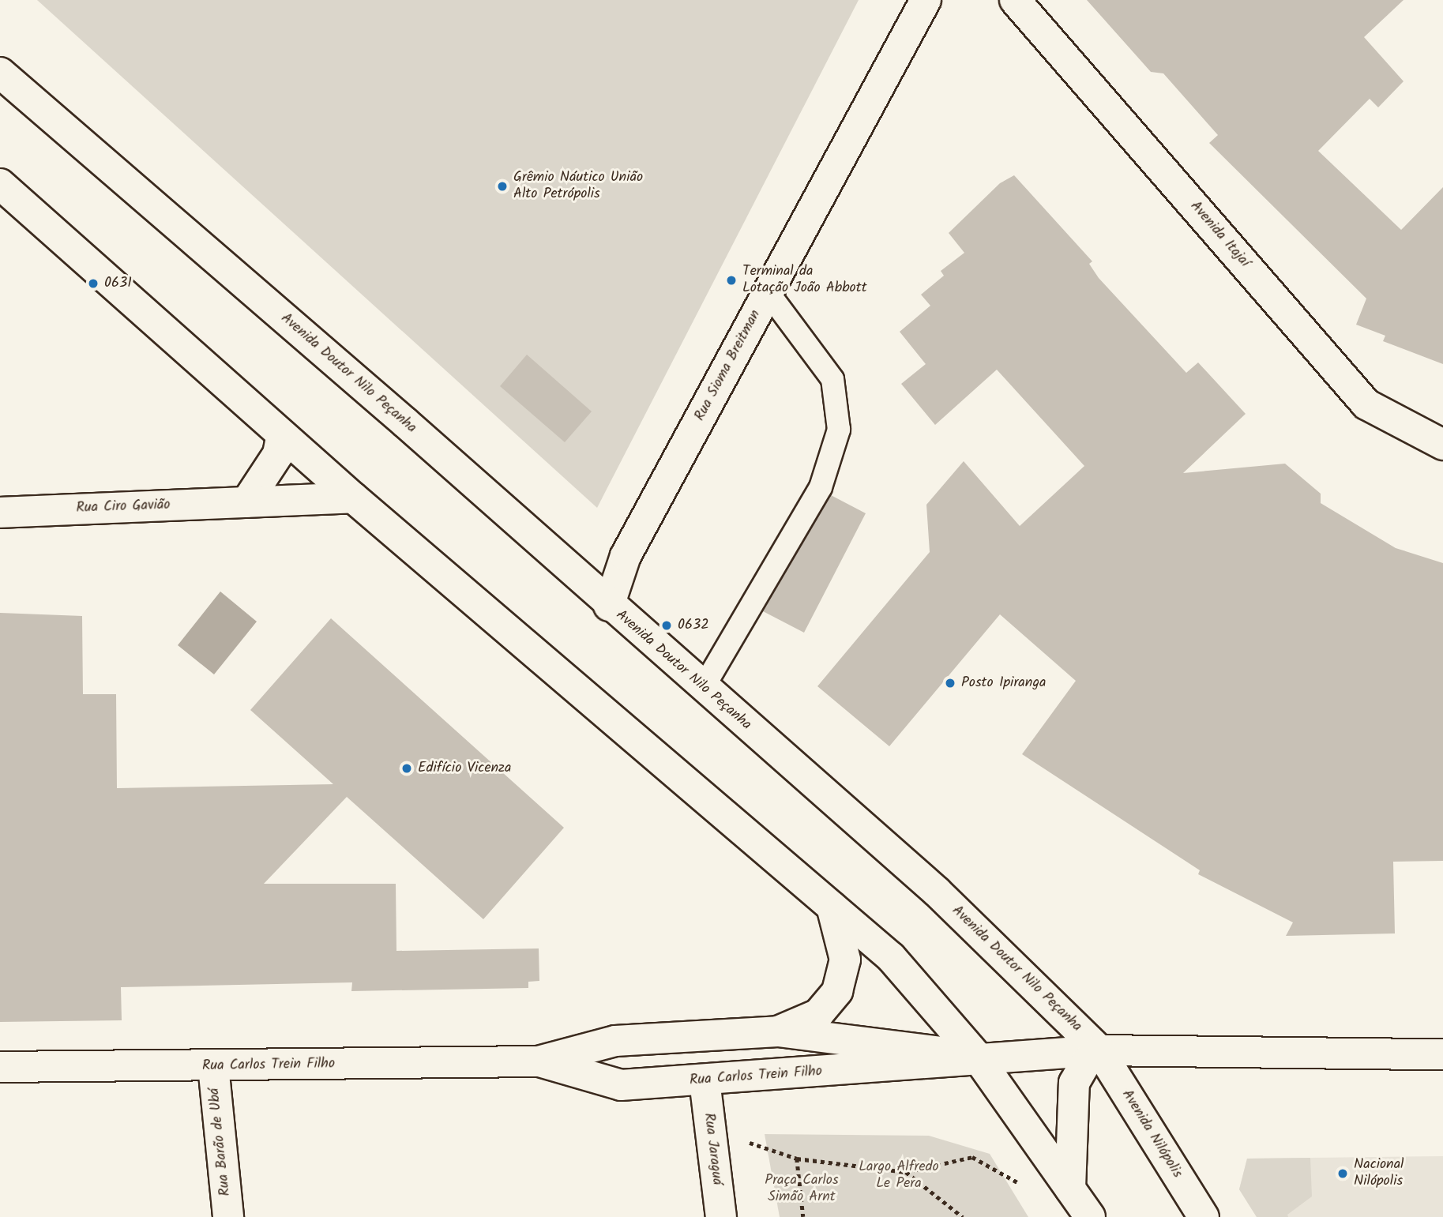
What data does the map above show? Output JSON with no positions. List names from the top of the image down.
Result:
{
  "streets": {
    "street": [
      "Avenida Itajaí",
      "Rua Sioma Breitman",
      "Avenida Doutor Nilo Peçanha",
      "Rua Ciro Gavião",
      "Rua Carlos Trein Filho",
      "Avenida Nilópolis",
      "Rua Barão de Ubá",
      "Rua Jaraguá"
    ]
  },
  "crossings": [
    ["Rua Sioma Breitman", "Avenida Doutor Nilo Peçanha"],
    ["Avenida Doutor Nilo Peçanha", "Rua Carlos Trein Filho"],
    ["Avenida Doutor Nilo Peçanha", "Avenida Nilópolis"],
    ["Rua Carlos Trein Filho", "Avenida Nilópolis"],
    ["Rua Carlos Trein Filho", "Rua Barão de Ubá"],
    ["Rua Carlos Trein Filho", "Rua Jaraguá"]
  ],
  "parks": ["Largo Alfredo Le Pera", "Praça Carlos Simão Arnt"],
  "places": [
    "Grêmio Náutico União Alto Petrópolis",
    "Terminal da Lotação João Abbott",
    "0631",
    "0632",
    "Posto Ipiranga",
    "Edifício Vicenza",
    "Nacional Nilópolis"
  ]
}
